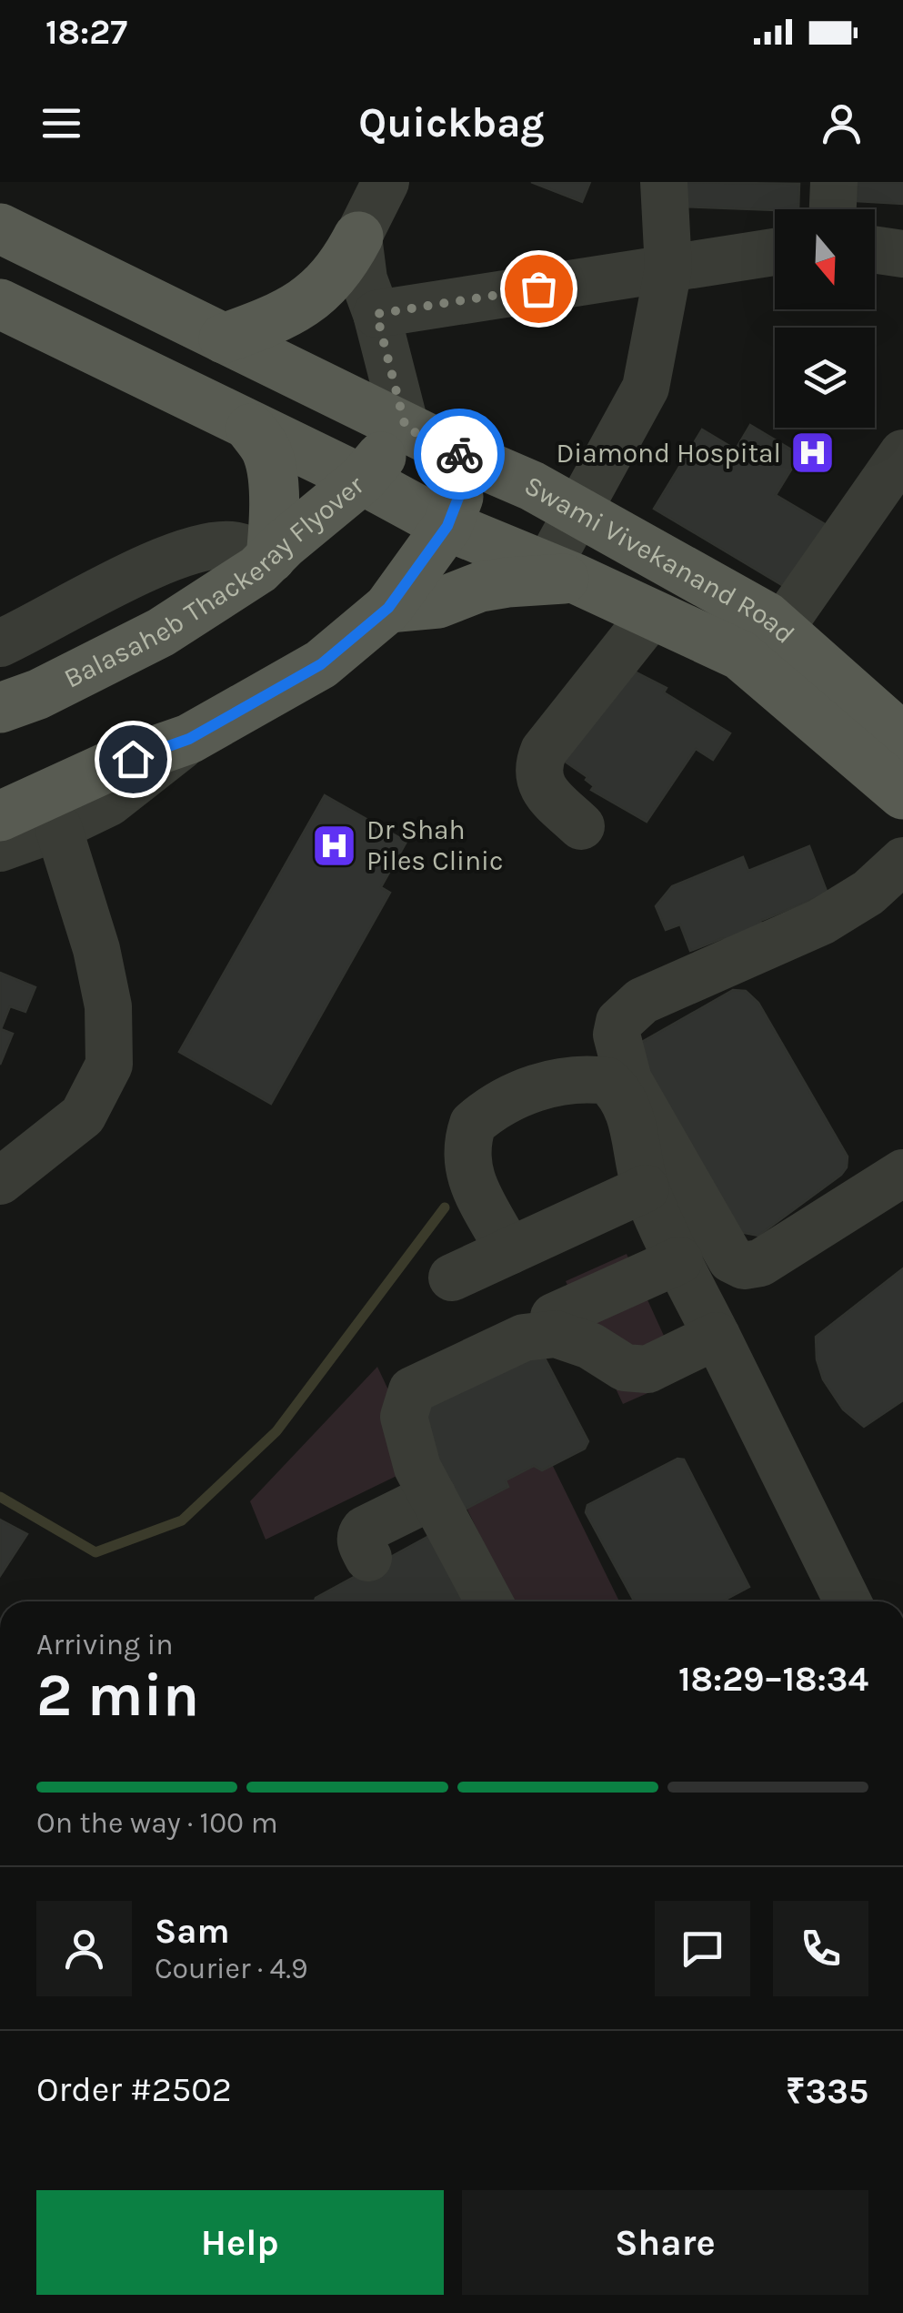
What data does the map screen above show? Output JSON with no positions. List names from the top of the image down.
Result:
{
  "streets": {
    "main road": ["Swami Vivekanand Road", "Balasaheb Thackeray Flyover"]
  },
  "crossings": [
    ["Swami Vivekanand Road", "Balasaheb Thackeray Flyover"]
  ],
  "places": {
    "hospital": ["Diamond Hospital", "Dr Shah Piles Clinic"]
  },
  "north": "bottom",
  "page": {
    "status": "18:27",
    "header": "Quickbag",
    "heading": ["2 min", "Arriving in", "18:29–18:34"],
    "panel": [
      "Sam",
      "Courier · 4.9",
      "Order #2502",
      "₹335"
    ],
    "bar": "On the way · 100 m",
    "buttons": ["Help", "Share"]
  }
}
